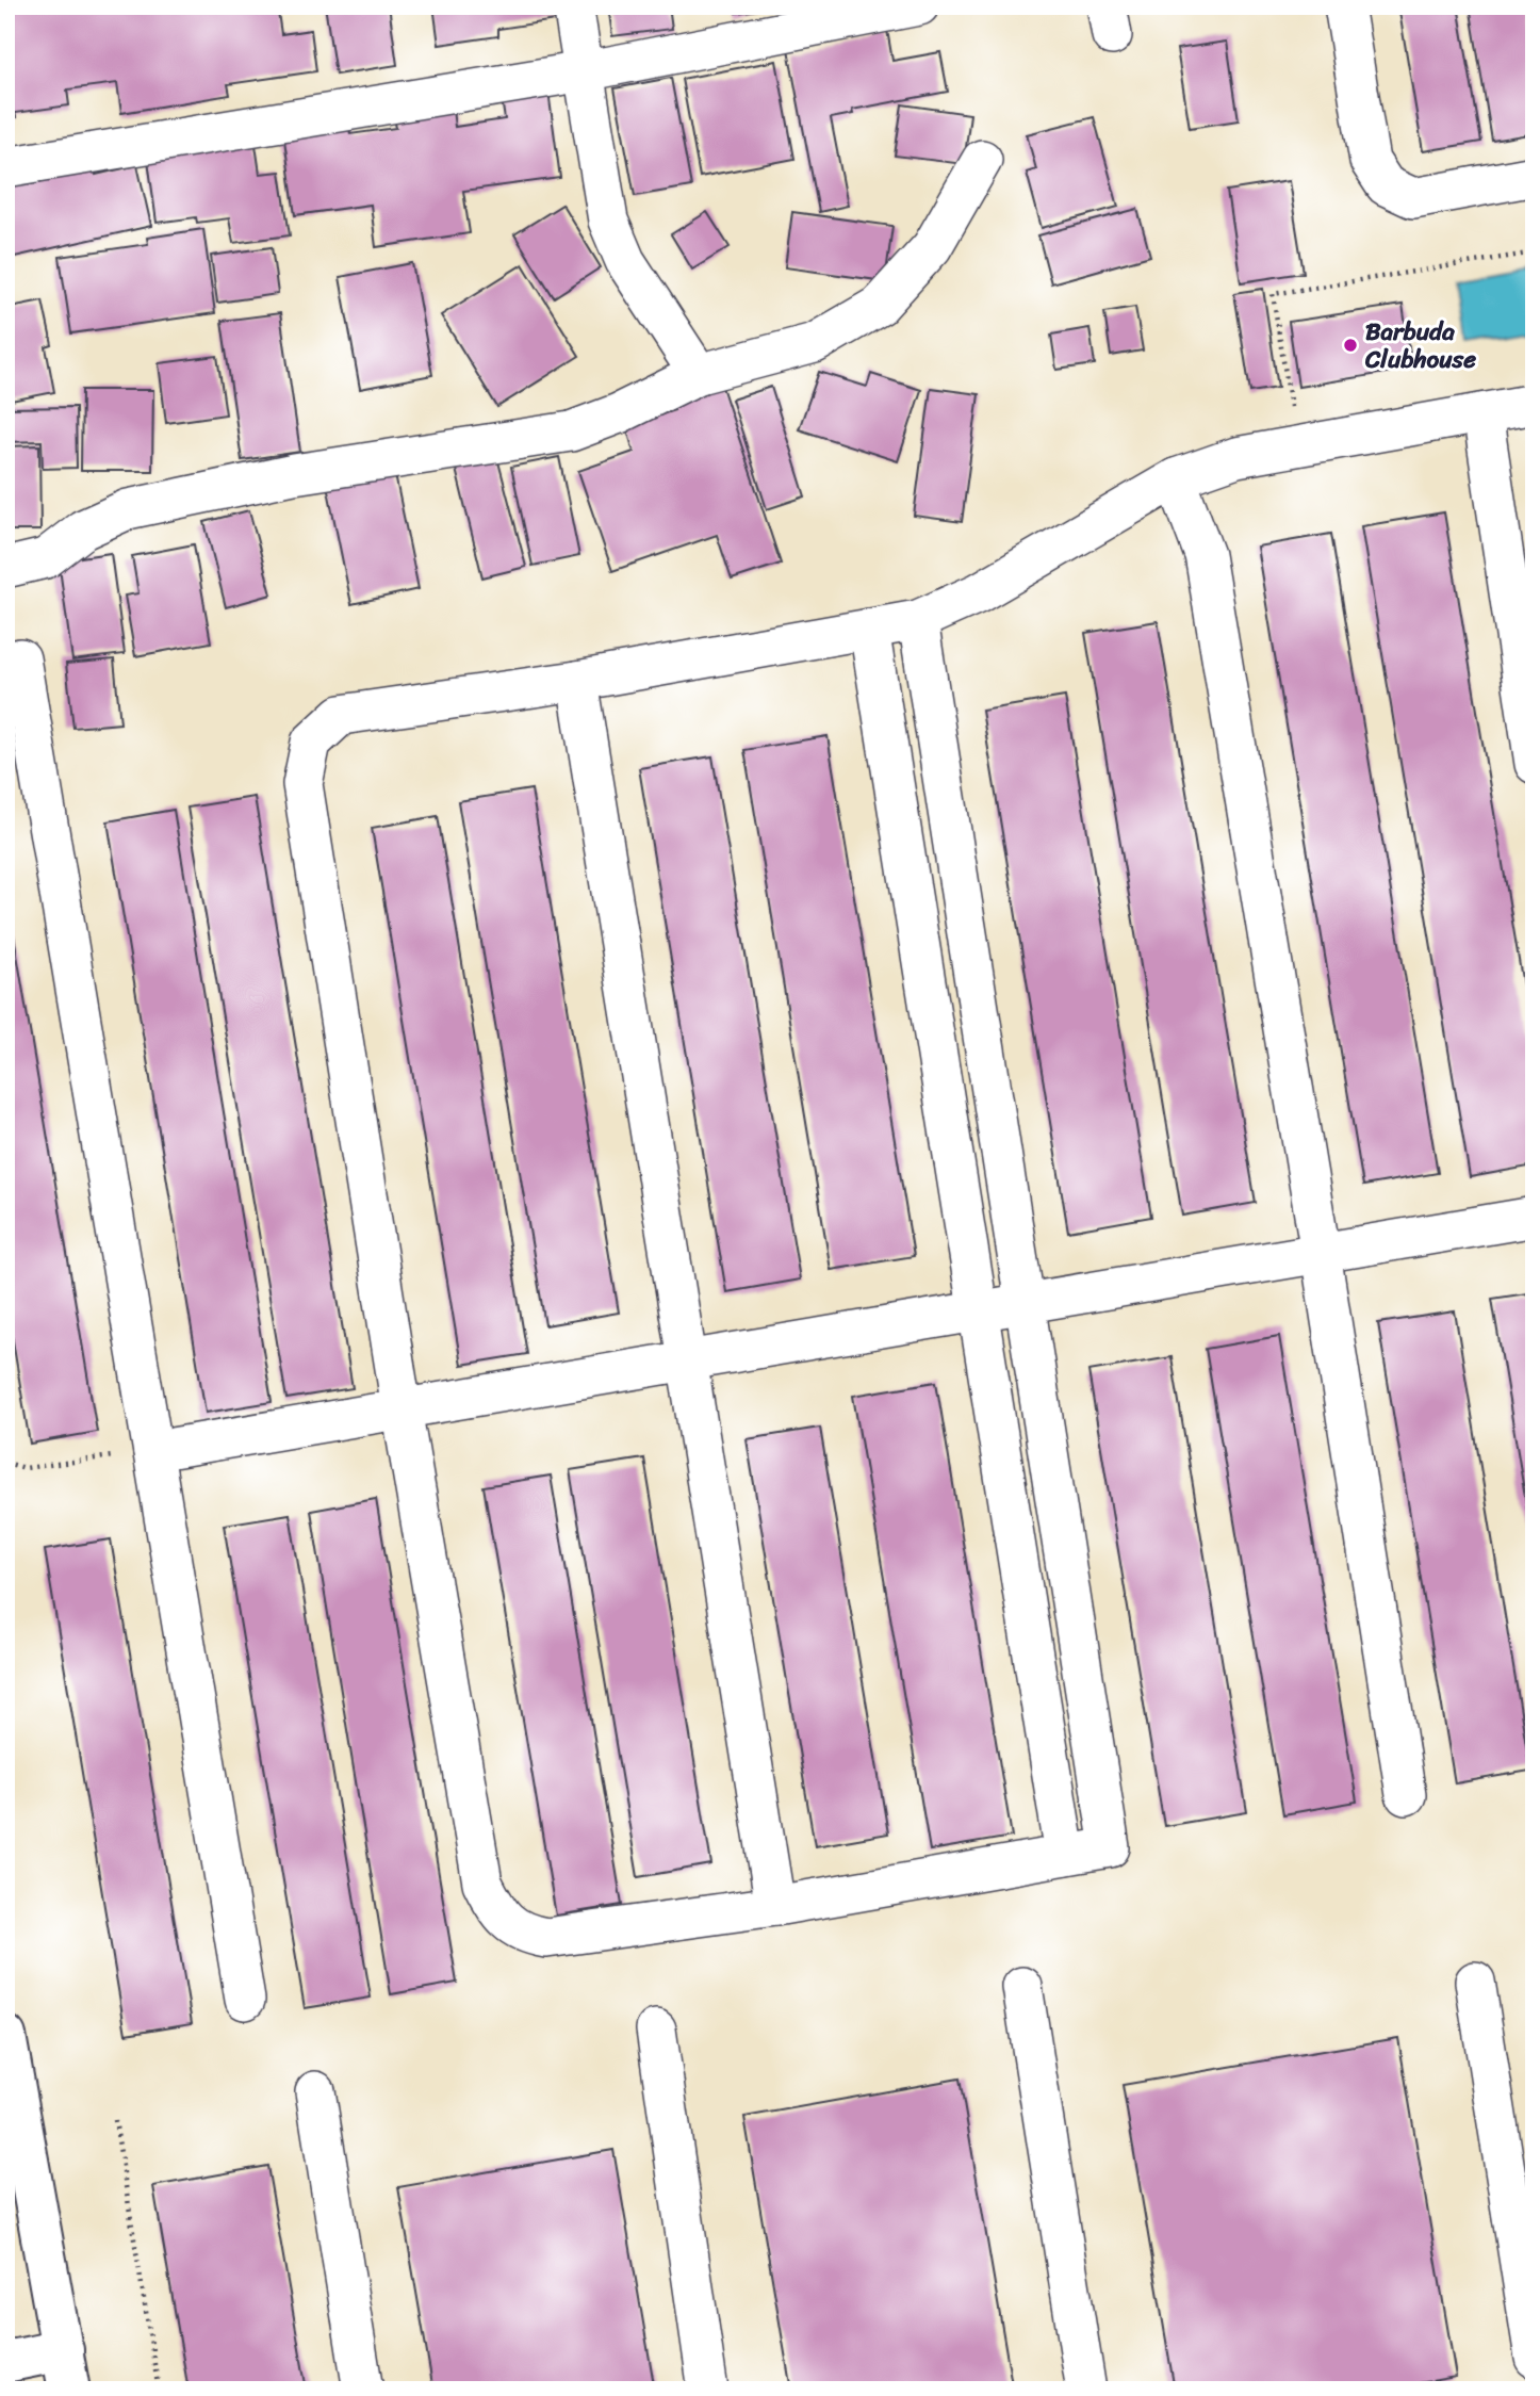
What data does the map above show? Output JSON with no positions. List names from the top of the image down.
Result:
{
  "places": ["Barbuda Clubhouse"]
}
